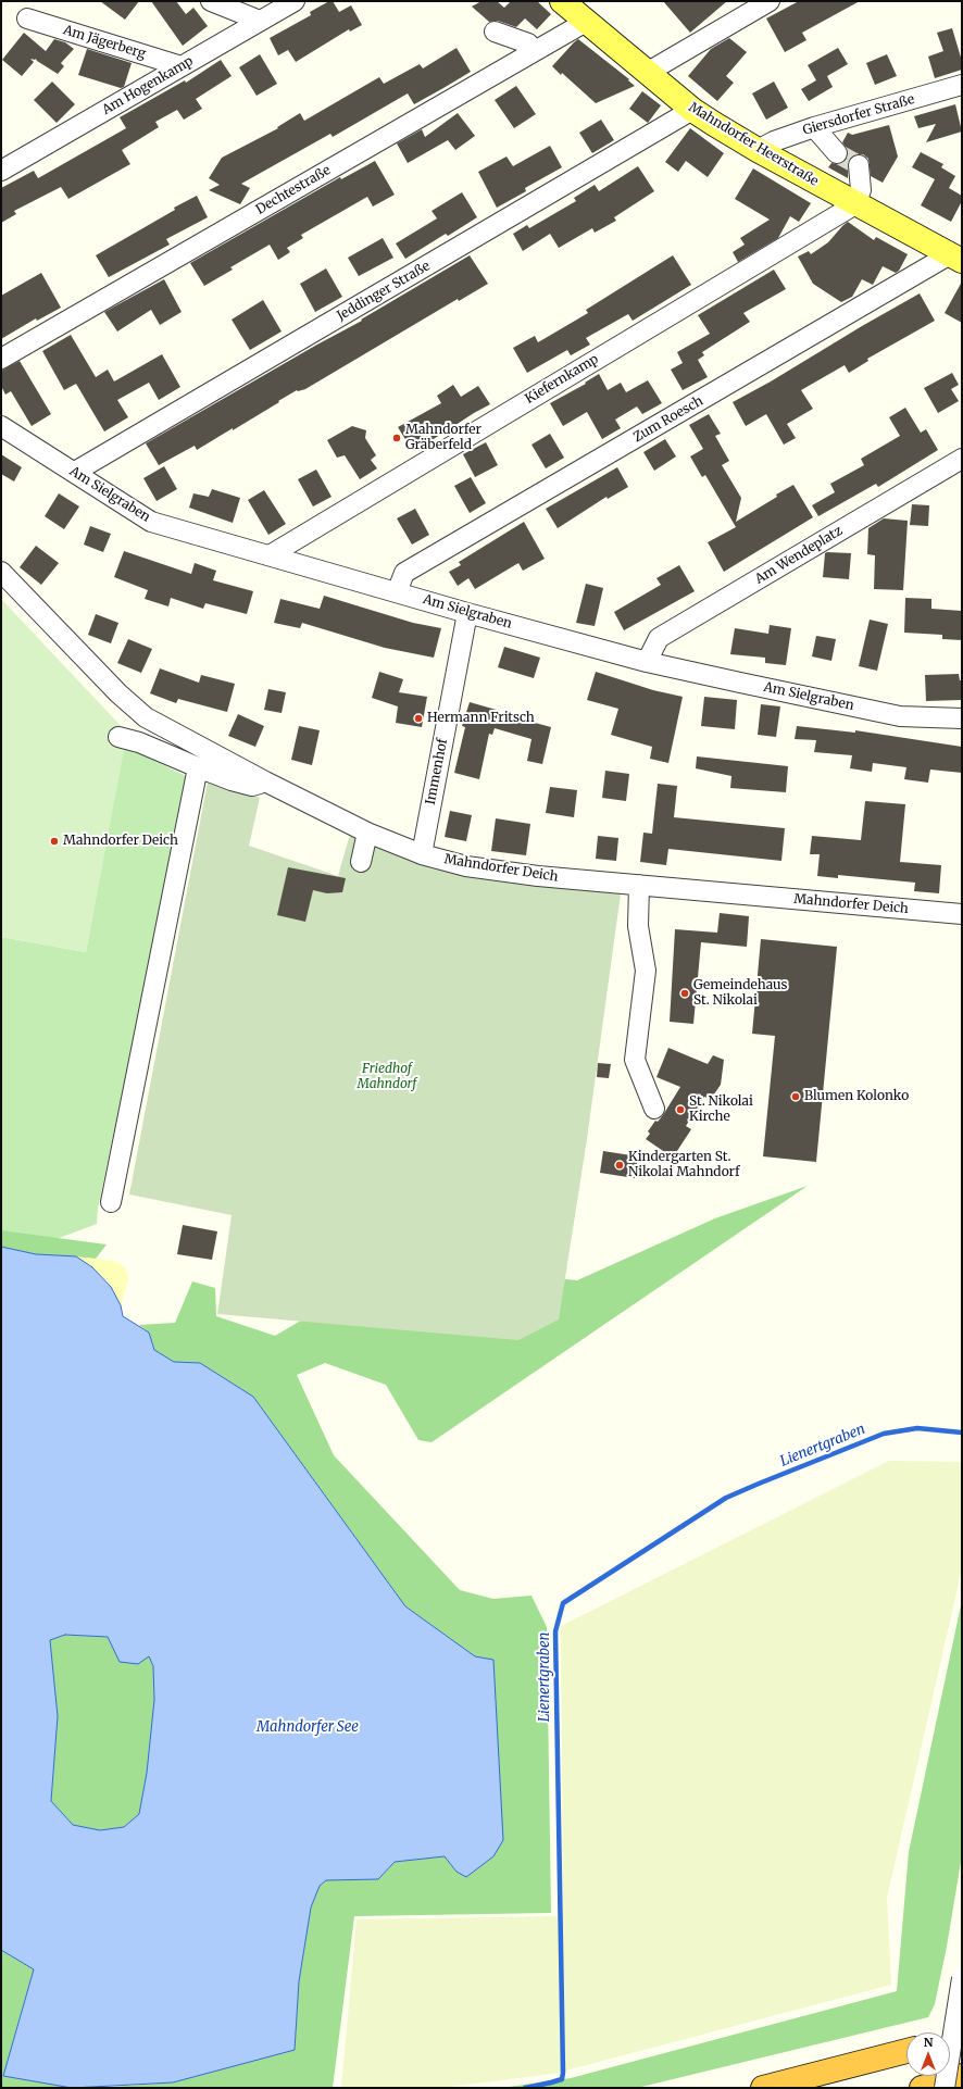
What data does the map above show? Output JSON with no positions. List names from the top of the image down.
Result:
{
  "streets": {
    "main road": ["Mahndorfer Heerstraße"],
    "street": [
      "Am Jägerberg",
      "Am Hogenkamp",
      "Giersdorfer Straße",
      "Dechtestraße",
      "Jeddinger Straße",
      "Kiefernkamp",
      "Zum Roesch",
      "Am Sielgraben",
      "Am Wendeplatz",
      "Immenhof",
      "Mahndorfer Deich"
    ]
  },
  "crossings": [
    ["Am Jägerberg", "Am Hogenkamp"],
    ["Giersdorfer Straße", "Mahndorfer Heerstraße"],
    ["Mahndorfer Heerstraße", "Dechtestraße"],
    ["Mahndorfer Heerstraße", "Jeddinger Straße"],
    ["Mahndorfer Heerstraße", "Kiefernkamp"],
    ["Mahndorfer Heerstraße", "Zum Roesch"],
    ["Jeddinger Straße", "Am Sielgraben"],
    ["Kiefernkamp", "Am Sielgraben"],
    ["Zum Roesch", "Am Sielgraben"],
    ["Am Sielgraben", "Am Wendeplatz"],
    ["Am Sielgraben", "Immenhof"],
    ["Immenhof", "Mahndorfer Deich"]
  ],
  "water": ["Lienertgraben", "Mahndorfer See"],
  "parks": ["Friedhof Mahndorf"],
  "places": [
    "Mahndorfer Gräberfeld",
    "Hermann Fritsch",
    "Mahndorfer Deich",
    "Gemeindehaus St. Nikolai",
    "Blumen Kolonko",
    "St. Nikolai Kirche",
    "Kindergarten St. Nikolai Mahndorf"
  ],
  "north": "top"
}
